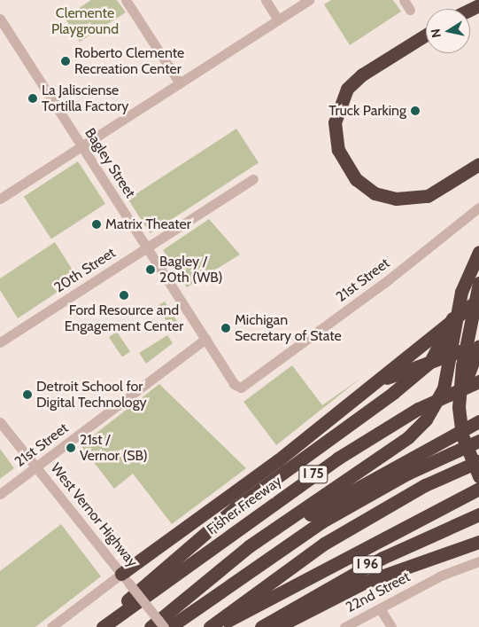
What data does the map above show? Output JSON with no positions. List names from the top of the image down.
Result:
{
  "streets": {
    "highway": ["I 75", "Fisher Freeway", "I 96"],
    "street": [
      "Bagley Street",
      "20th Street",
      "21st Street",
      "West Vernor Highway",
      "22nd Street"
    ]
  },
  "crossings": [
    ["Bagley Street", "20th Street"],
    ["Bagley Street", "21st Street"],
    ["21st Street", "West Vernor Highway"]
  ],
  "parks": ["Clemente Playground"],
  "places": [
    "Roberto Clemente Recreation Center",
    "La Jalisciense Tortilla Factory",
    "Truck Parking",
    "Matrix Theater",
    "Bagley / 20th (WB)",
    "Ford Resource and Engagement Center",
    "Michigan Secretary of State",
    "Detroit School for Digital Technology",
    "21st / Vernor (SB)"
  ],
  "north": "left"
}
